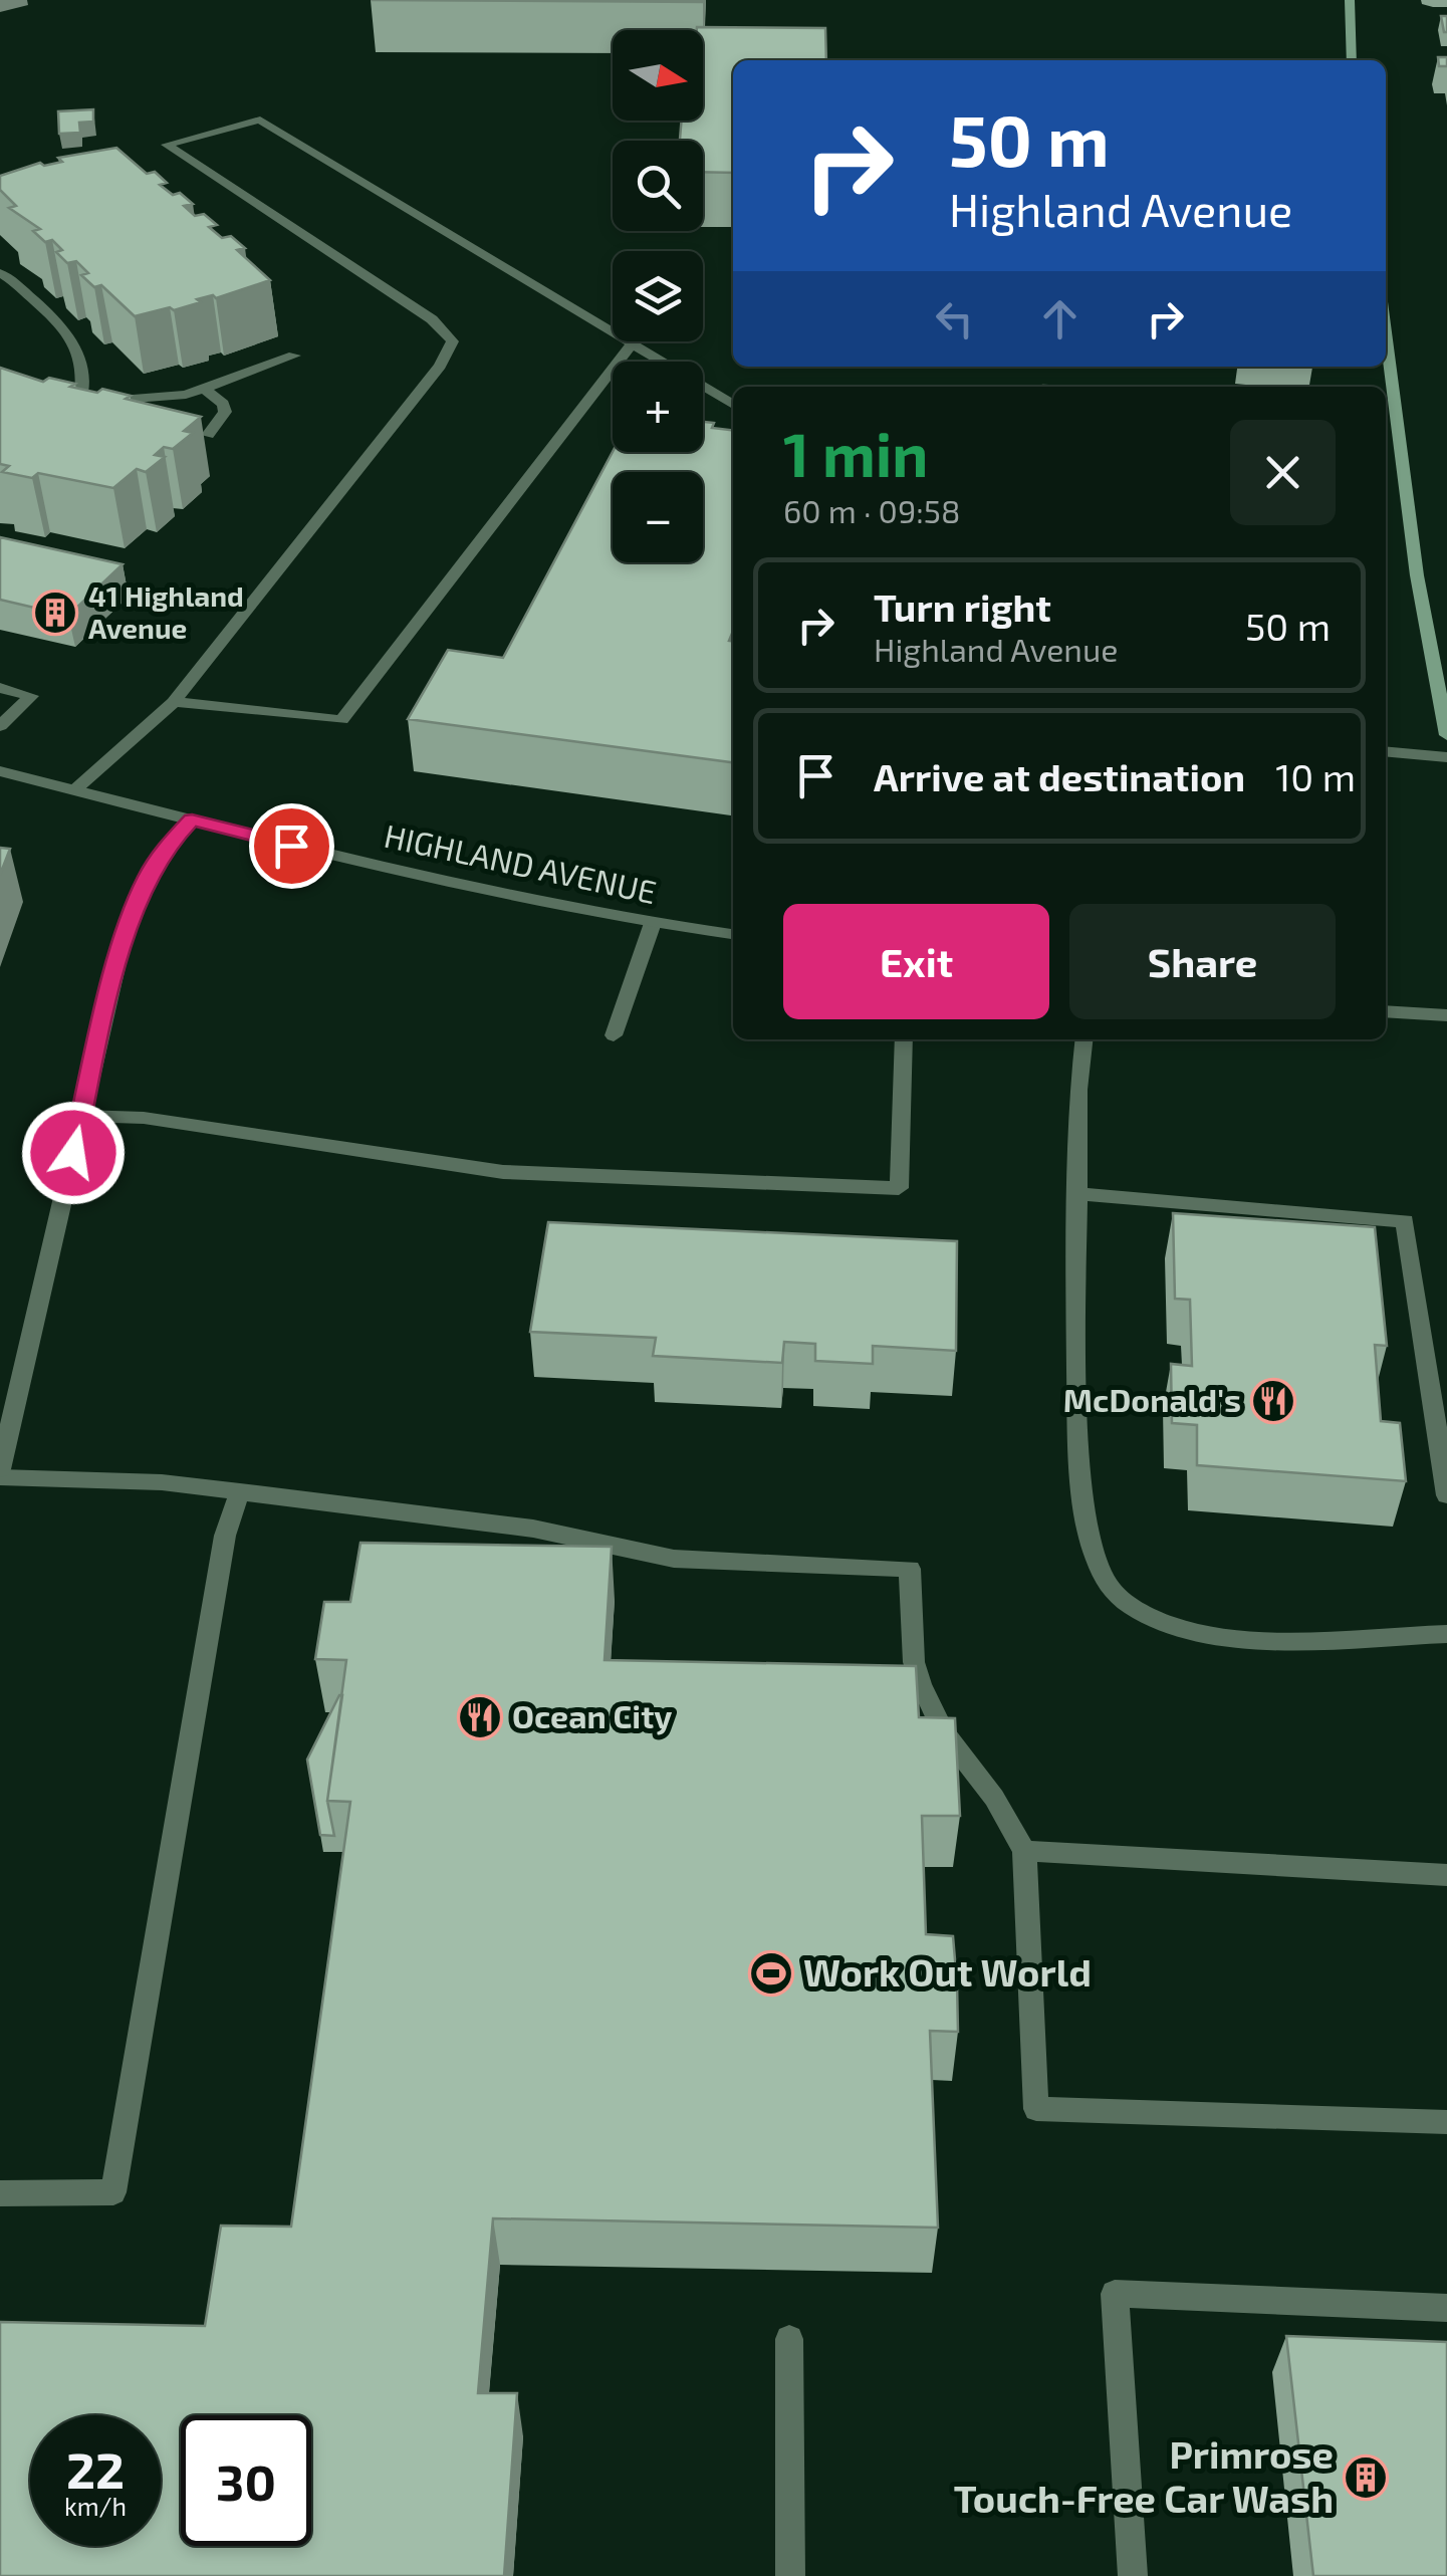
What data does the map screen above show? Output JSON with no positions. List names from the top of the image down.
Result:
{
  "streets": {
    "street": ["HIGHLAND AVENUE"]
  },
  "places": {
    "building": ["41 Highland Avenue", "Primrose Touch-Free Car Wash"],
    "restaurant": ["McDonald's", "Ocean City"],
    "sports": ["Work Out World"]
  },
  "north": "right",
  "page": {
    "map_buttons": ["+", "−"],
    "turn": ["50 m", "Highland Avenue"],
    "heading": ["1 min", "60 m · 09:58"],
    "list": [
      {
        "name": "Turn right",
        "note": "Highland Avenue",
        "value": "50 m"
      },
      {
        "name": "Arrive at destination",
        "value": "10 m"
      }
    ],
    "buttons": ["Exit", "Share"],
    "speed": "22 km/h",
    "limit": "30"
  }
}
